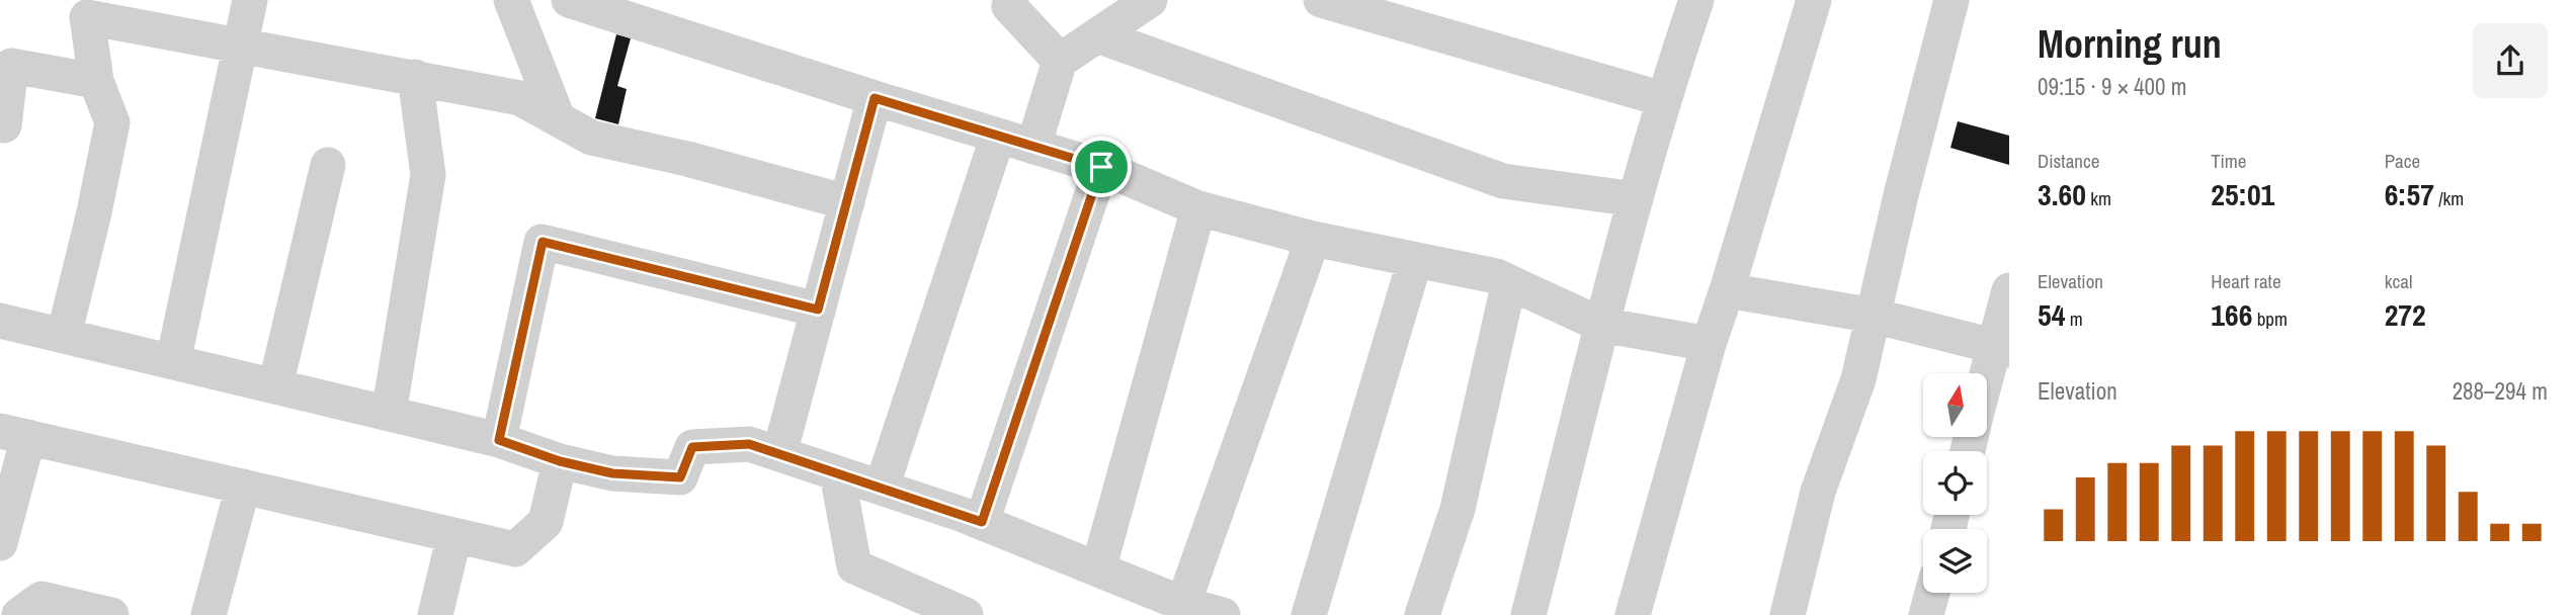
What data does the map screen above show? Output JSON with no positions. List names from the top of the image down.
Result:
{
  "north": "top",
  "page": {
    "heading": ["Morning run", "09:15 · 9 × 400 m"],
    "stats": [
      ["Distance", "3.60 km"],
      ["Time", "25:01"],
      ["Pace", "6:57 /km"],
      ["Elevation", "54 m"],
      ["Heart rate", "166 bpm"],
      ["kcal", "272"]
    ],
    "chart": ["Elevation", "288–294 m"]
  }
}
